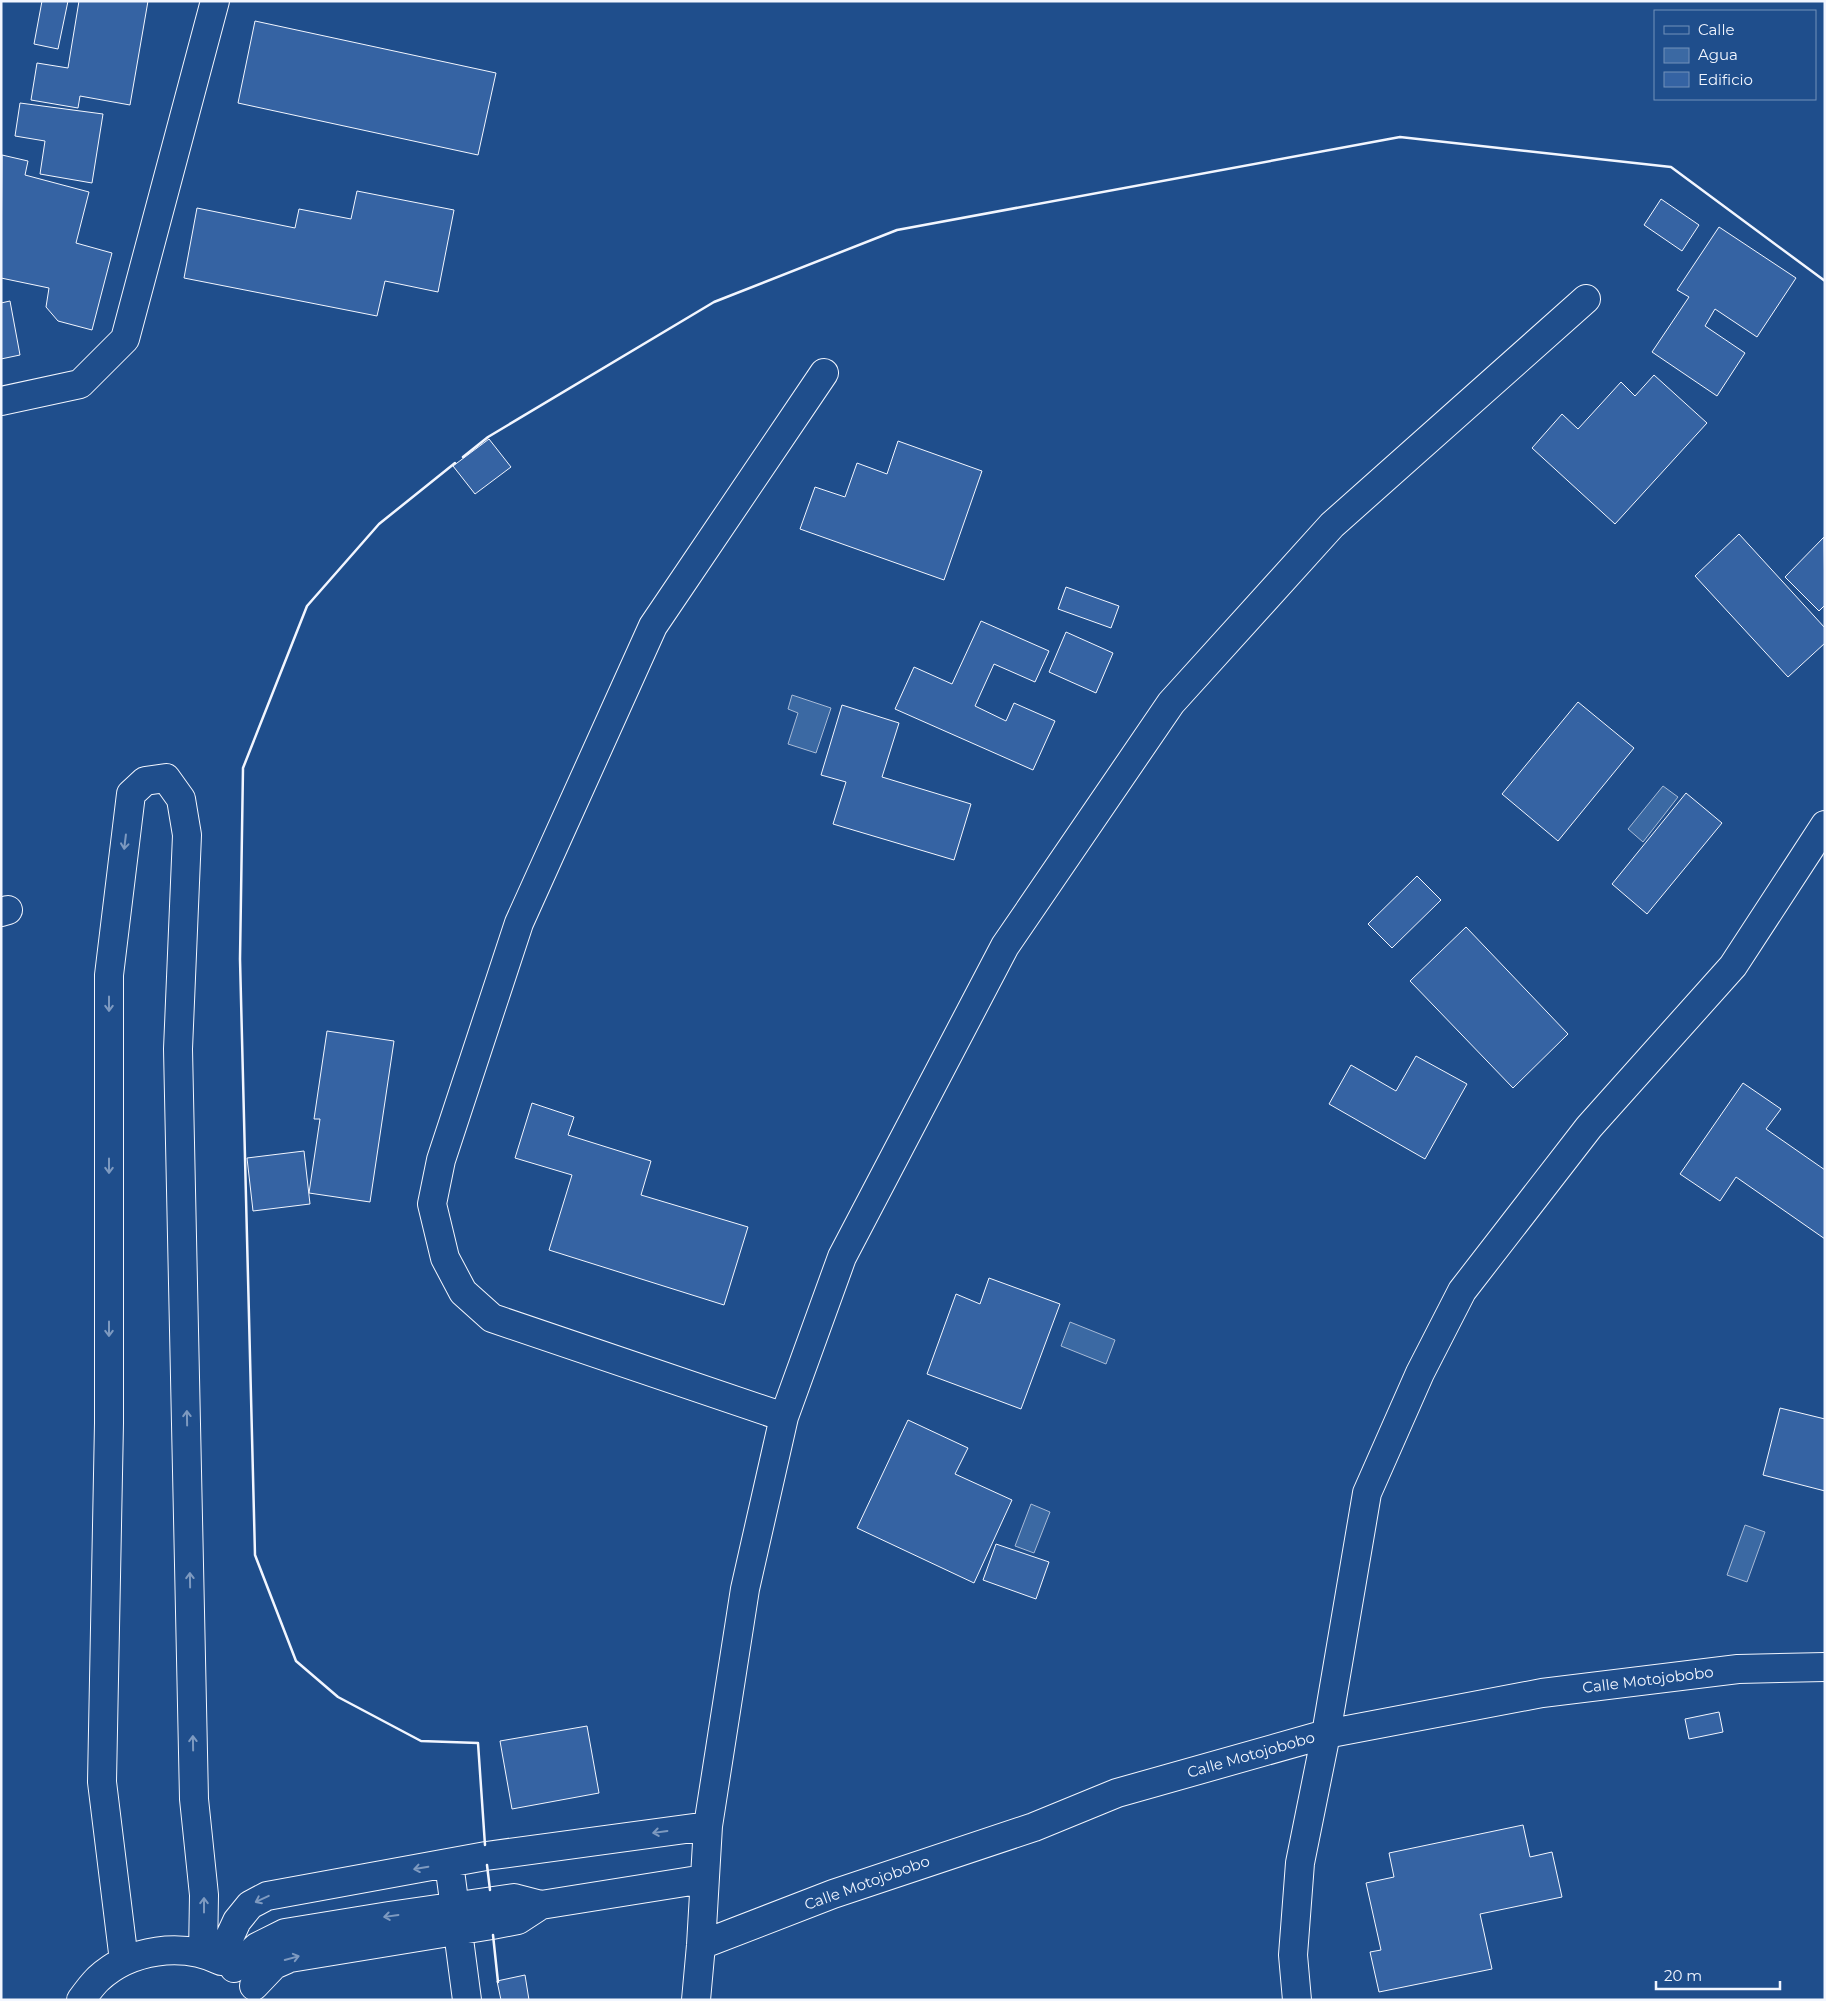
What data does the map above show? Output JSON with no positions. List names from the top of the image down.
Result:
{
  "streets": {
    "street": ["Calle Motojobobo"]
  },
  "legend": ["Calle", "Agua", "Edificio"],
  "scale_bar": "20 m"
}
